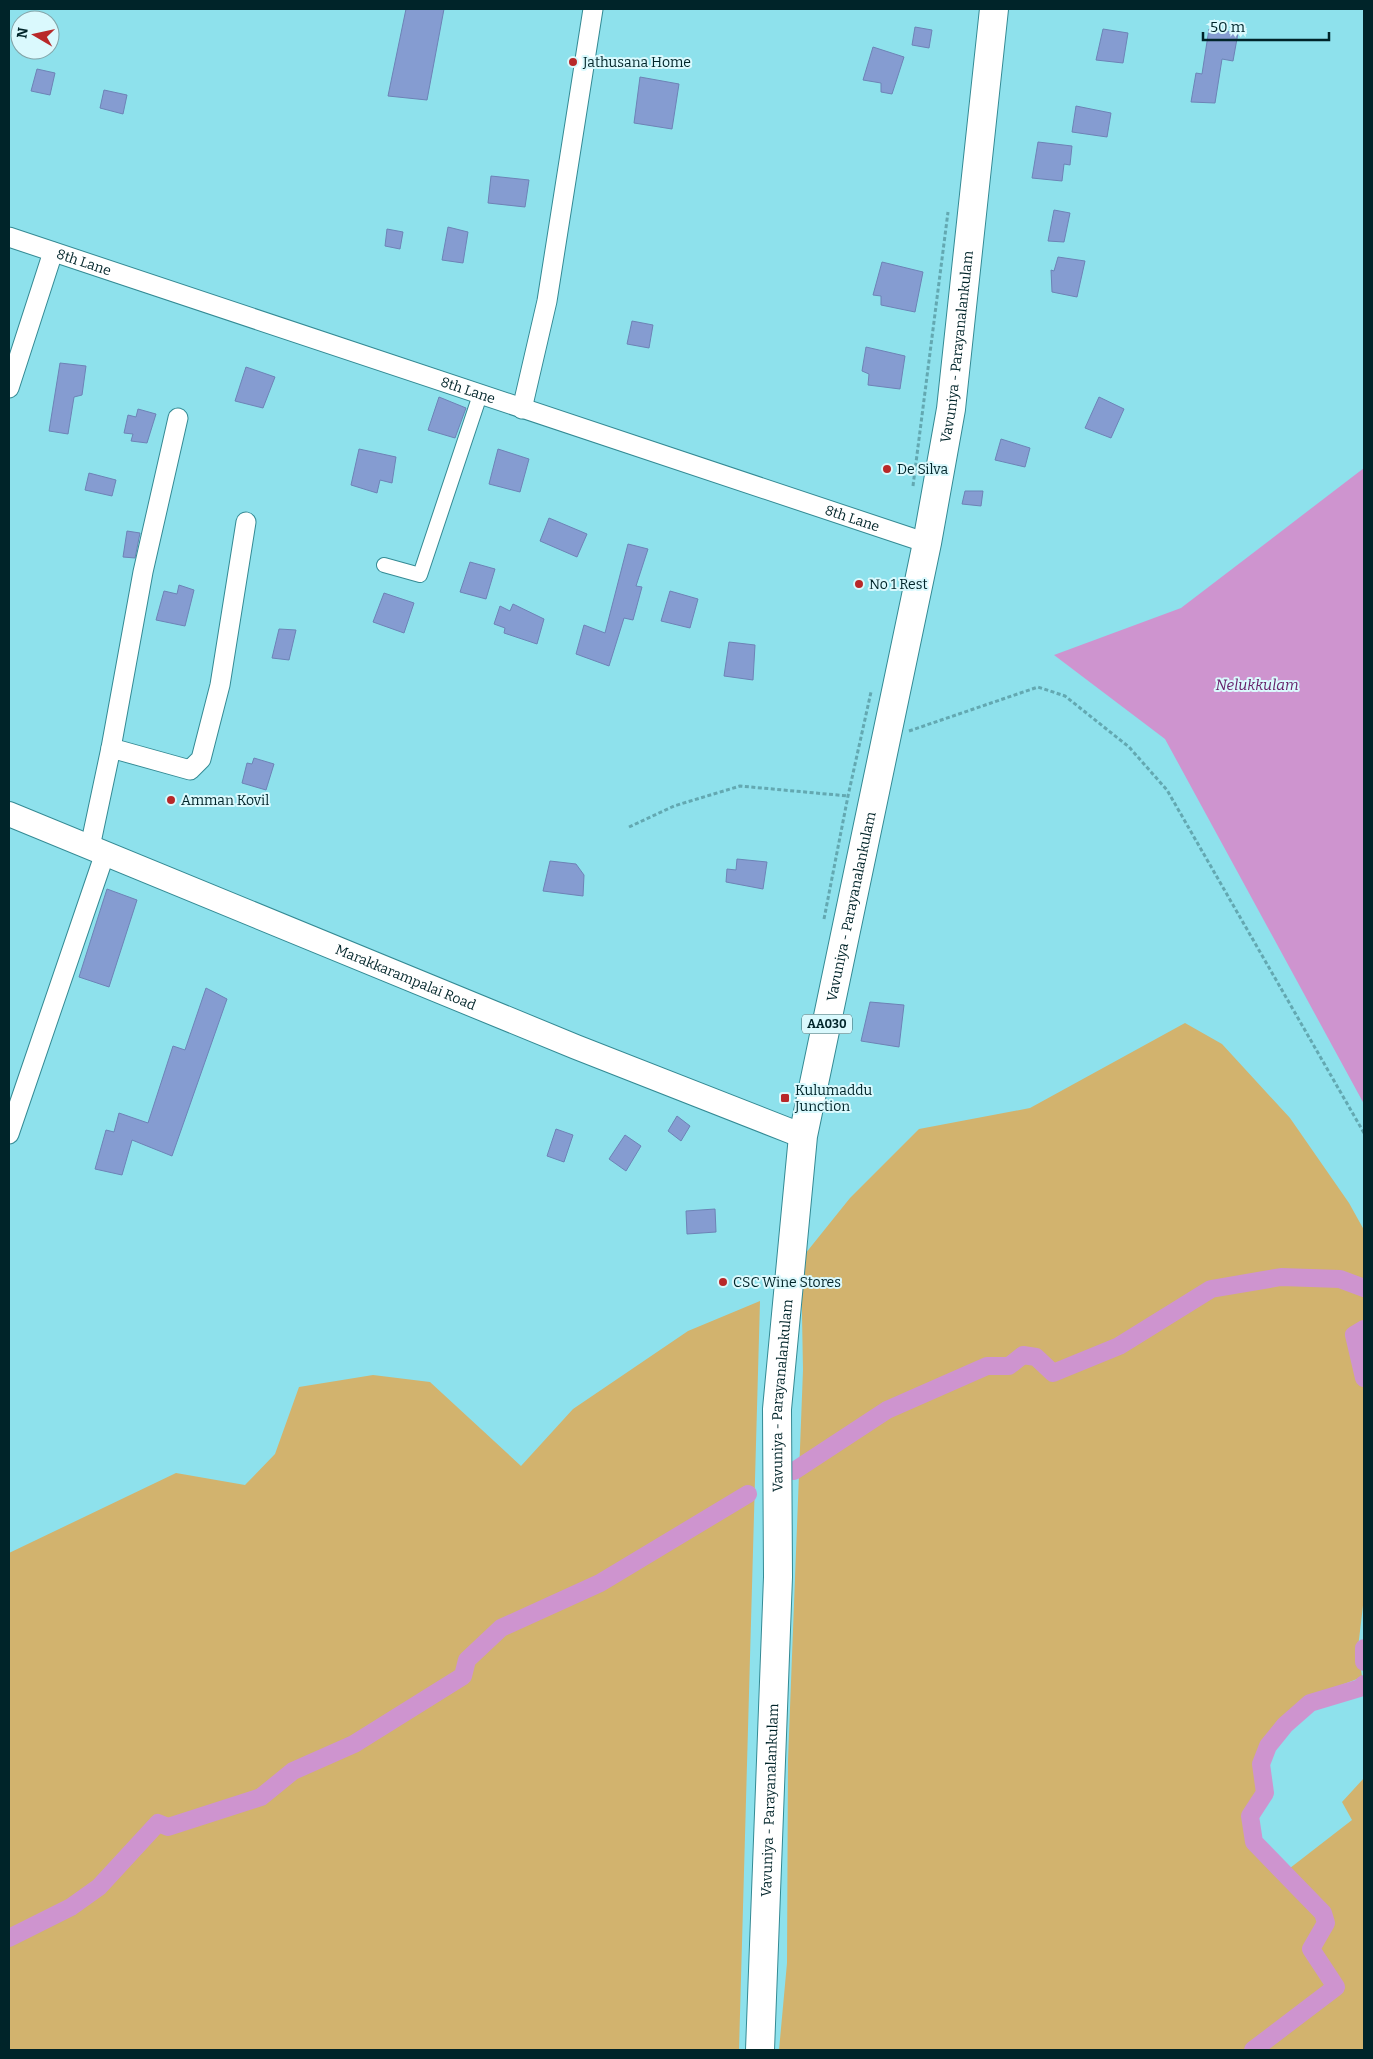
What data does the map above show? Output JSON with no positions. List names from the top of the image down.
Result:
{
  "streets": {
    "highway": ["Vavuniya - Parayanalankulam", "AA030"],
    "street": ["8th Lane", "Marakkarampalai Road"]
  },
  "crossings": [
    ["8th Lane", "Vavuniya - Parayanalankulam"],
    ["Vavuniya - Parayanalankulam", "Marakkarampalai Road"]
  ],
  "water": ["Nelukkulam"],
  "places": {
    "other": [
      "Jathusana Home",
      "De Silva",
      "No 1 Rest",
      "Amman Kovil",
      "CSC Wine Stores"
    ],
    "transit": ["Kulumaddu Junction"]
  },
  "scale_bar": "50 m",
  "north": "left"
}
